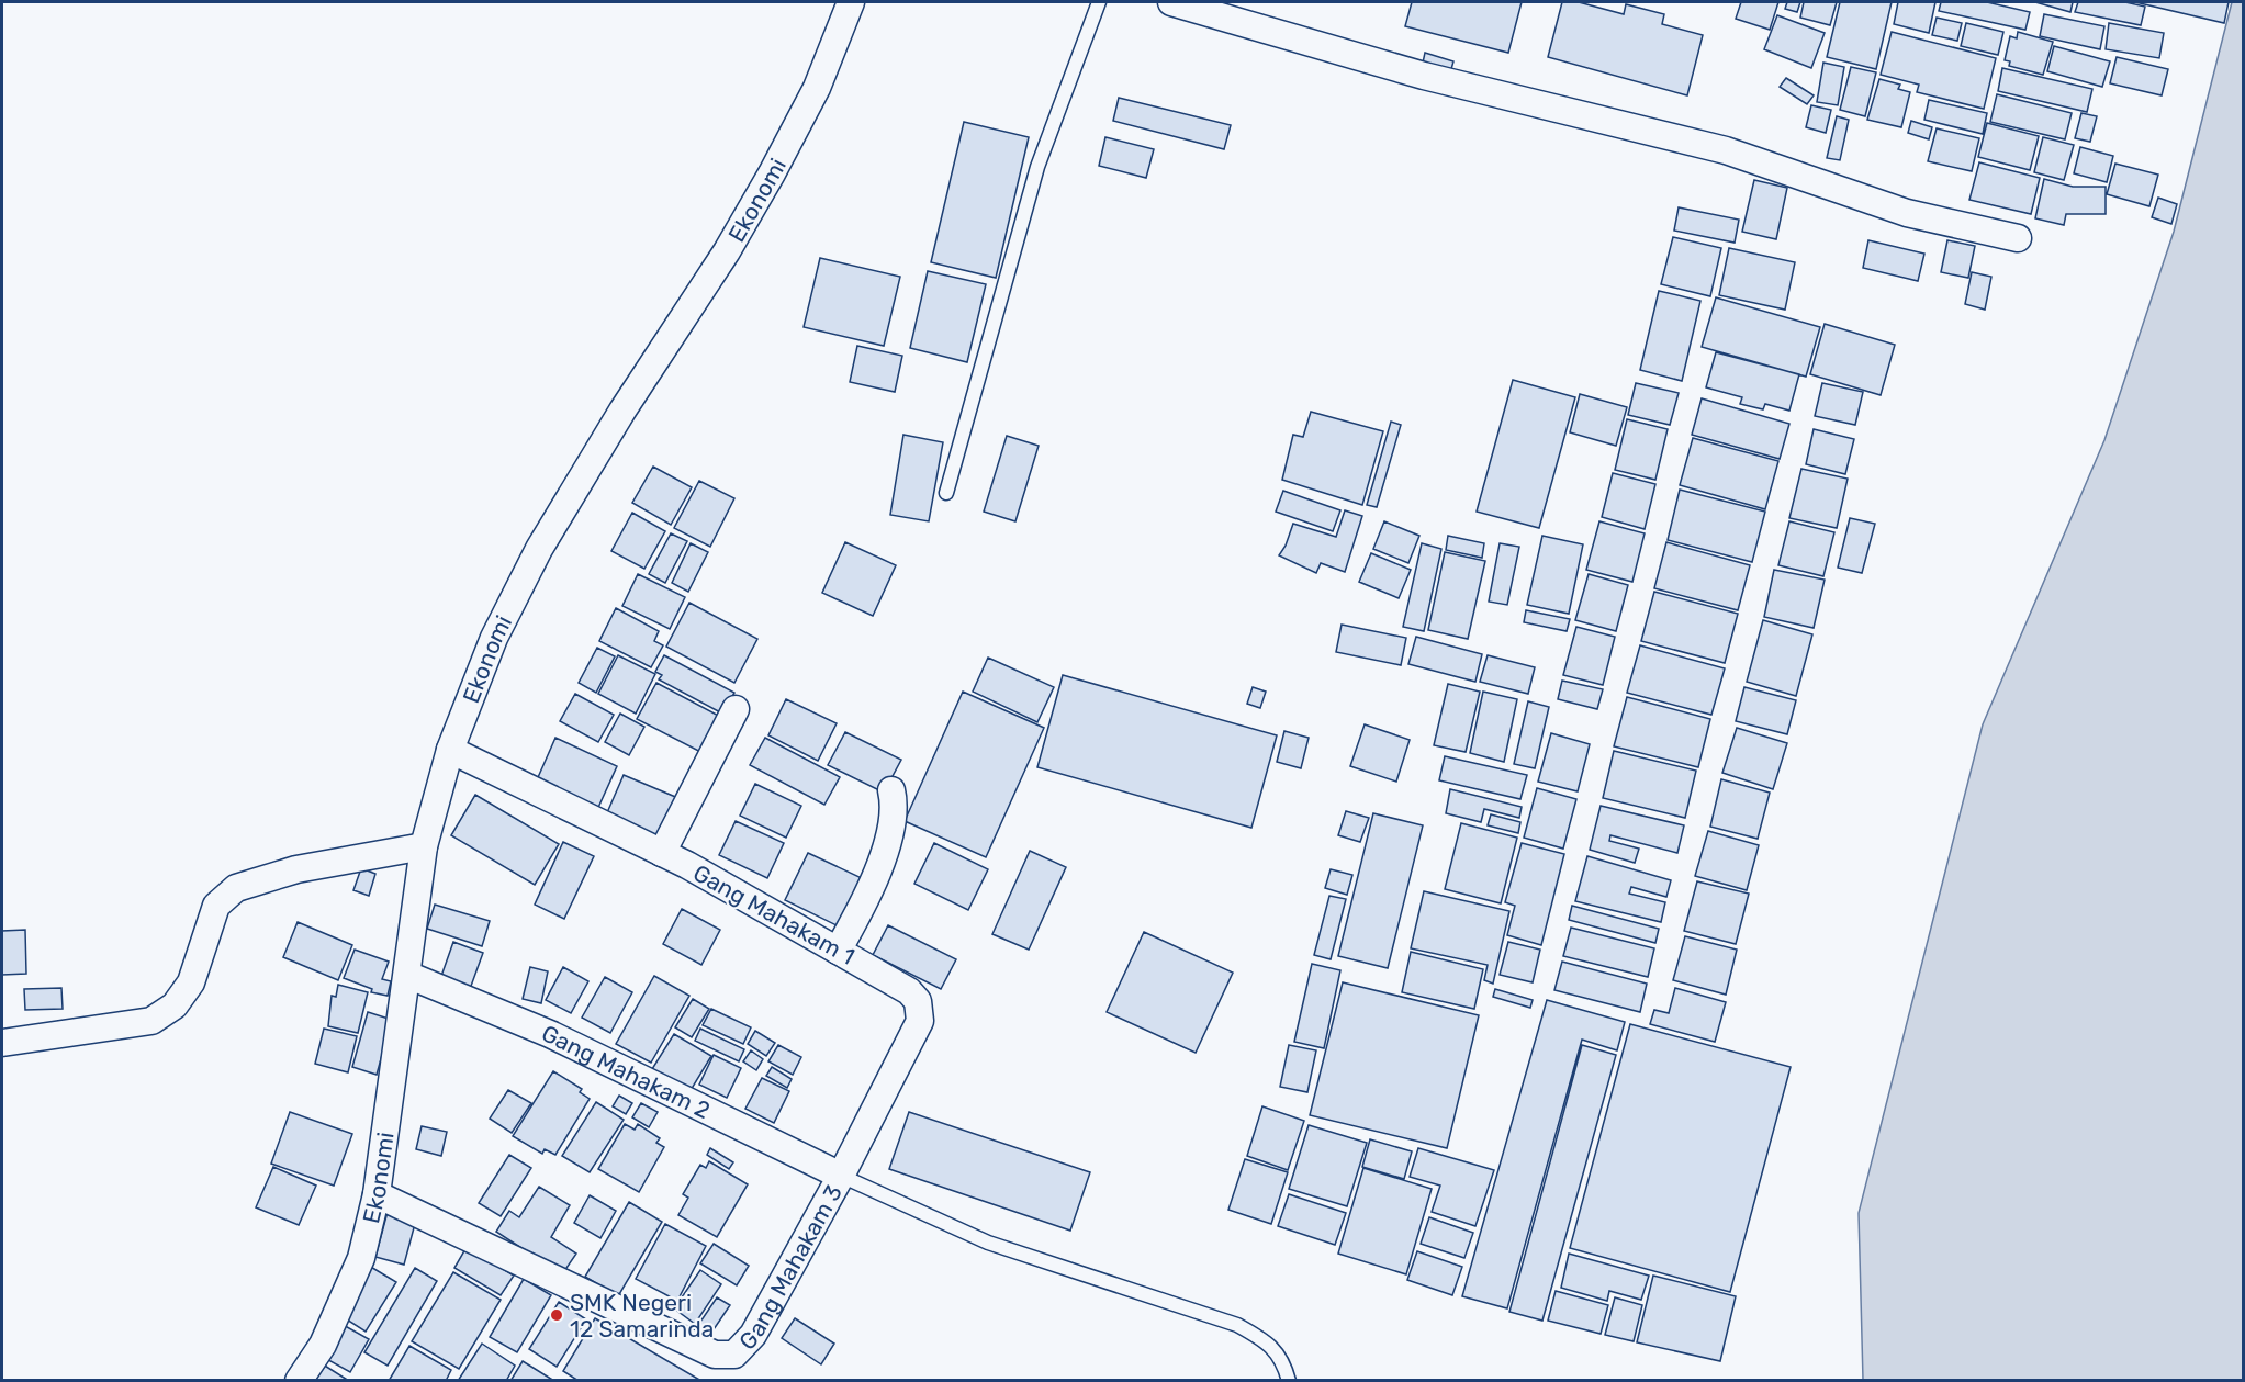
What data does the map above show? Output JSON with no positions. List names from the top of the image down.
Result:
{
  "streets": {
    "street": [
      "Ekonomi",
      "Gang Mahakam 1",
      "Gang Mahakam 2",
      "Gang Mahakam 3"
    ]
  },
  "crossings": [
    ["Ekonomi", "Gang Mahakam 1"],
    ["Ekonomi", "Gang Mahakam 2"],
    ["Ekonomi", "Gang Mahakam 3"],
    ["Gang Mahakam 1", "Gang Mahakam 2"],
    ["Gang Mahakam 1", "Gang Mahakam 3"],
    ["Gang Mahakam 2", "Gang Mahakam 3"]
  ],
  "places": ["SMK Negeri 12 Samarinda"]
}
